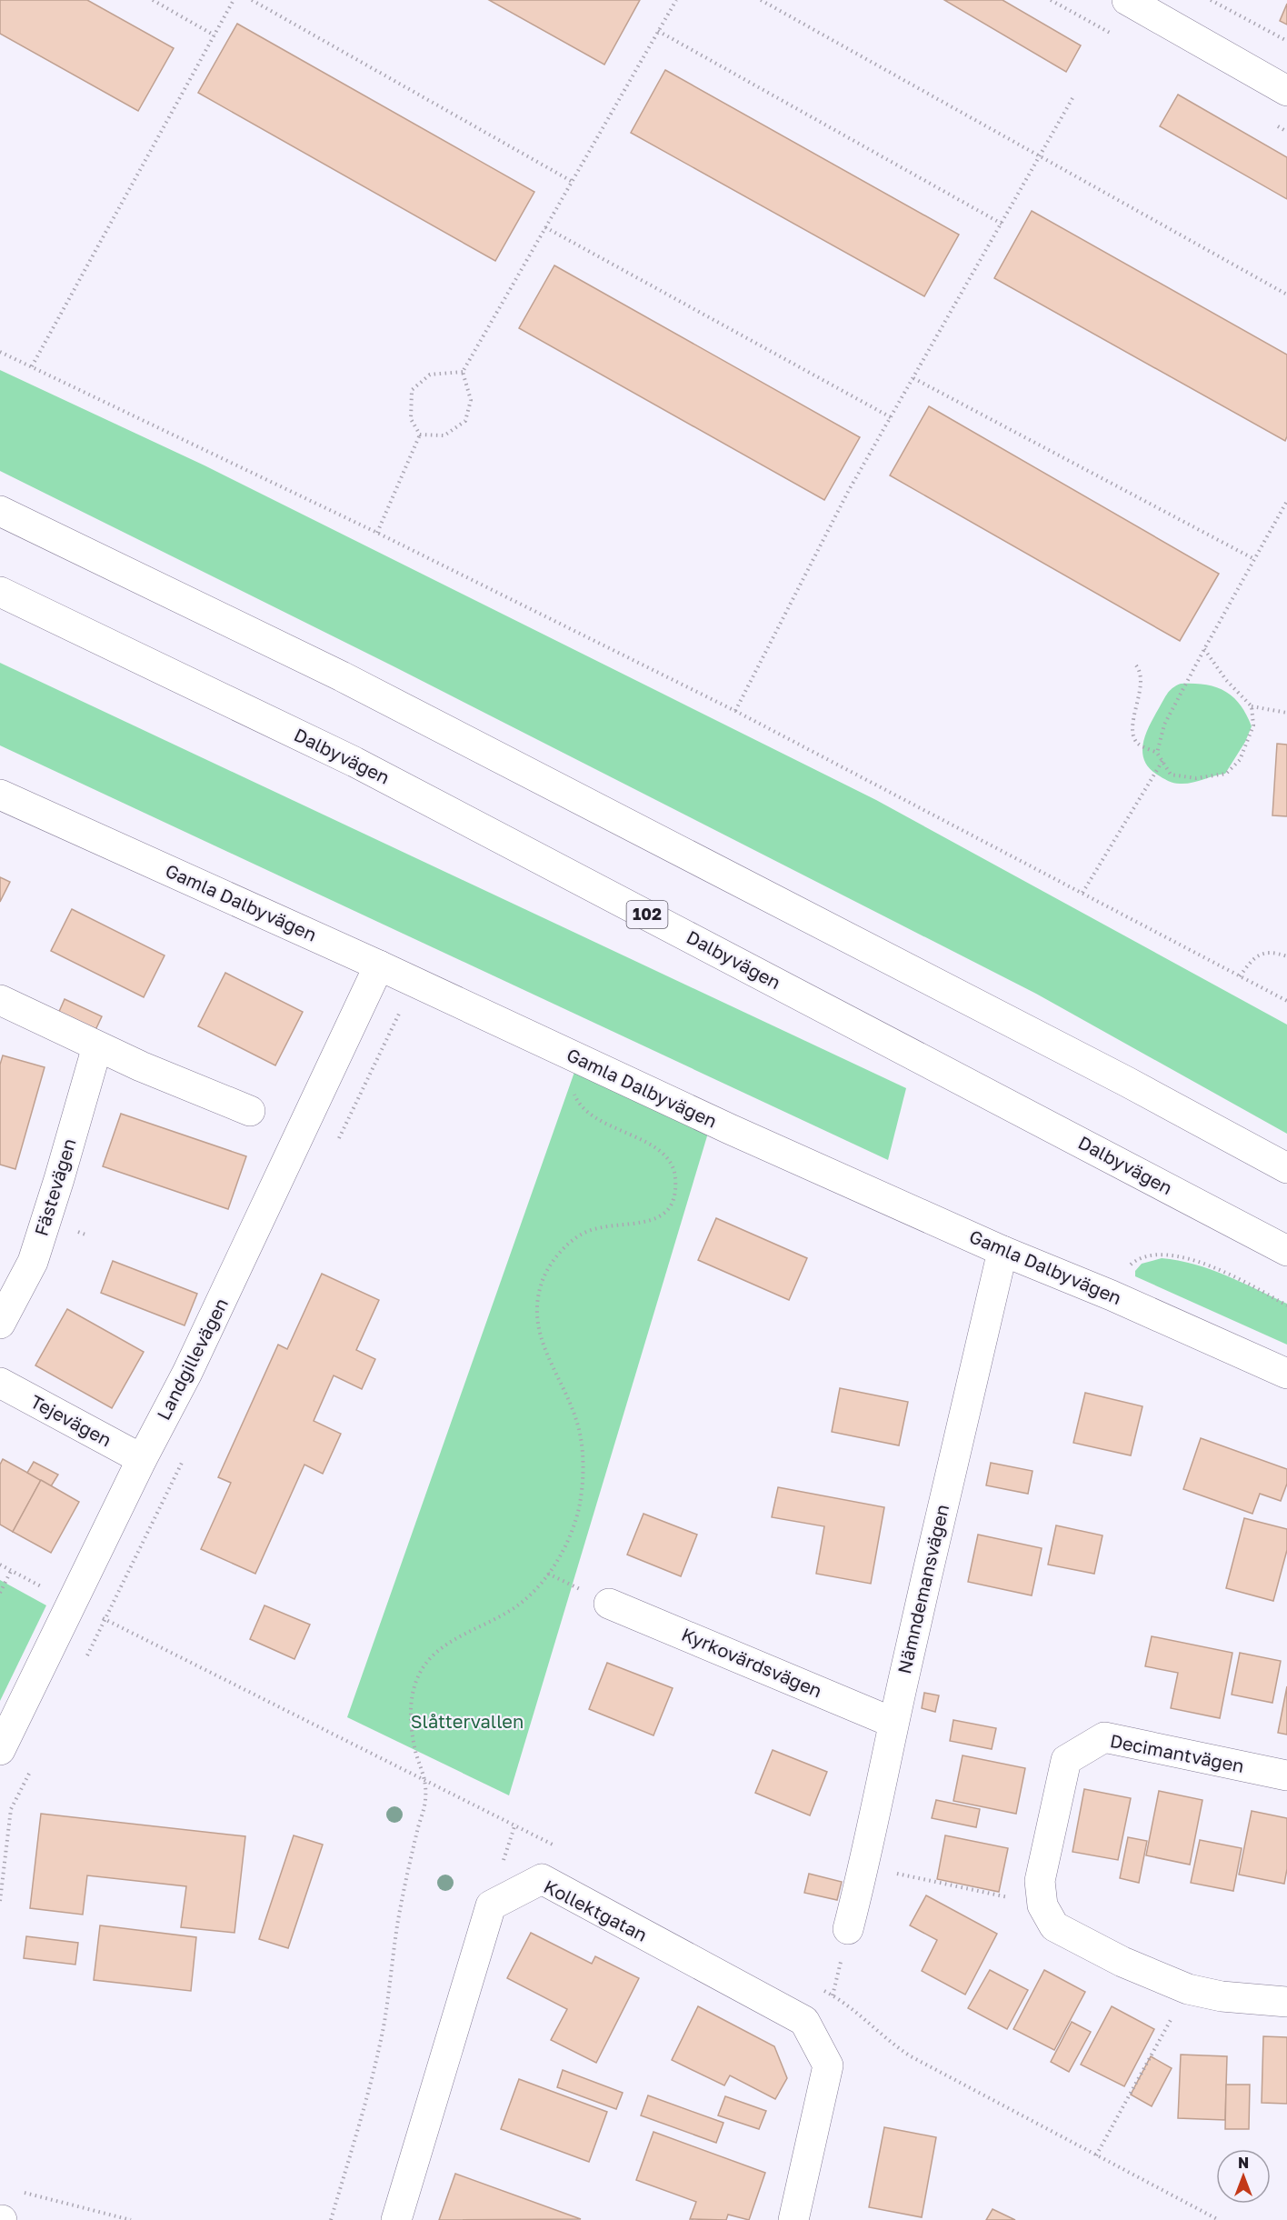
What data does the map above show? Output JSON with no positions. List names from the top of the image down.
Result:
{
  "streets": {
    "street": [
      "Dalbyvägen",
      "Gamla Dalbyvägen",
      "102",
      "Fästevägen",
      "Landgillevägen",
      "Tejevägen",
      "Nämndemansvägen",
      "Kyrkovärdsvägen",
      "Decimantvägen",
      "Kollektgatan"
    ]
  },
  "crossings": [
    ["Gamla Dalbyvägen", "Landgillevägen"],
    ["Gamla Dalbyvägen", "Nämndemansvägen"],
    ["Landgillevägen", "Tejevägen"],
    ["Nämndemansvägen", "Kyrkovärdsvägen"]
  ],
  "parks": ["Slåttervallen"],
  "north": "top"
}
